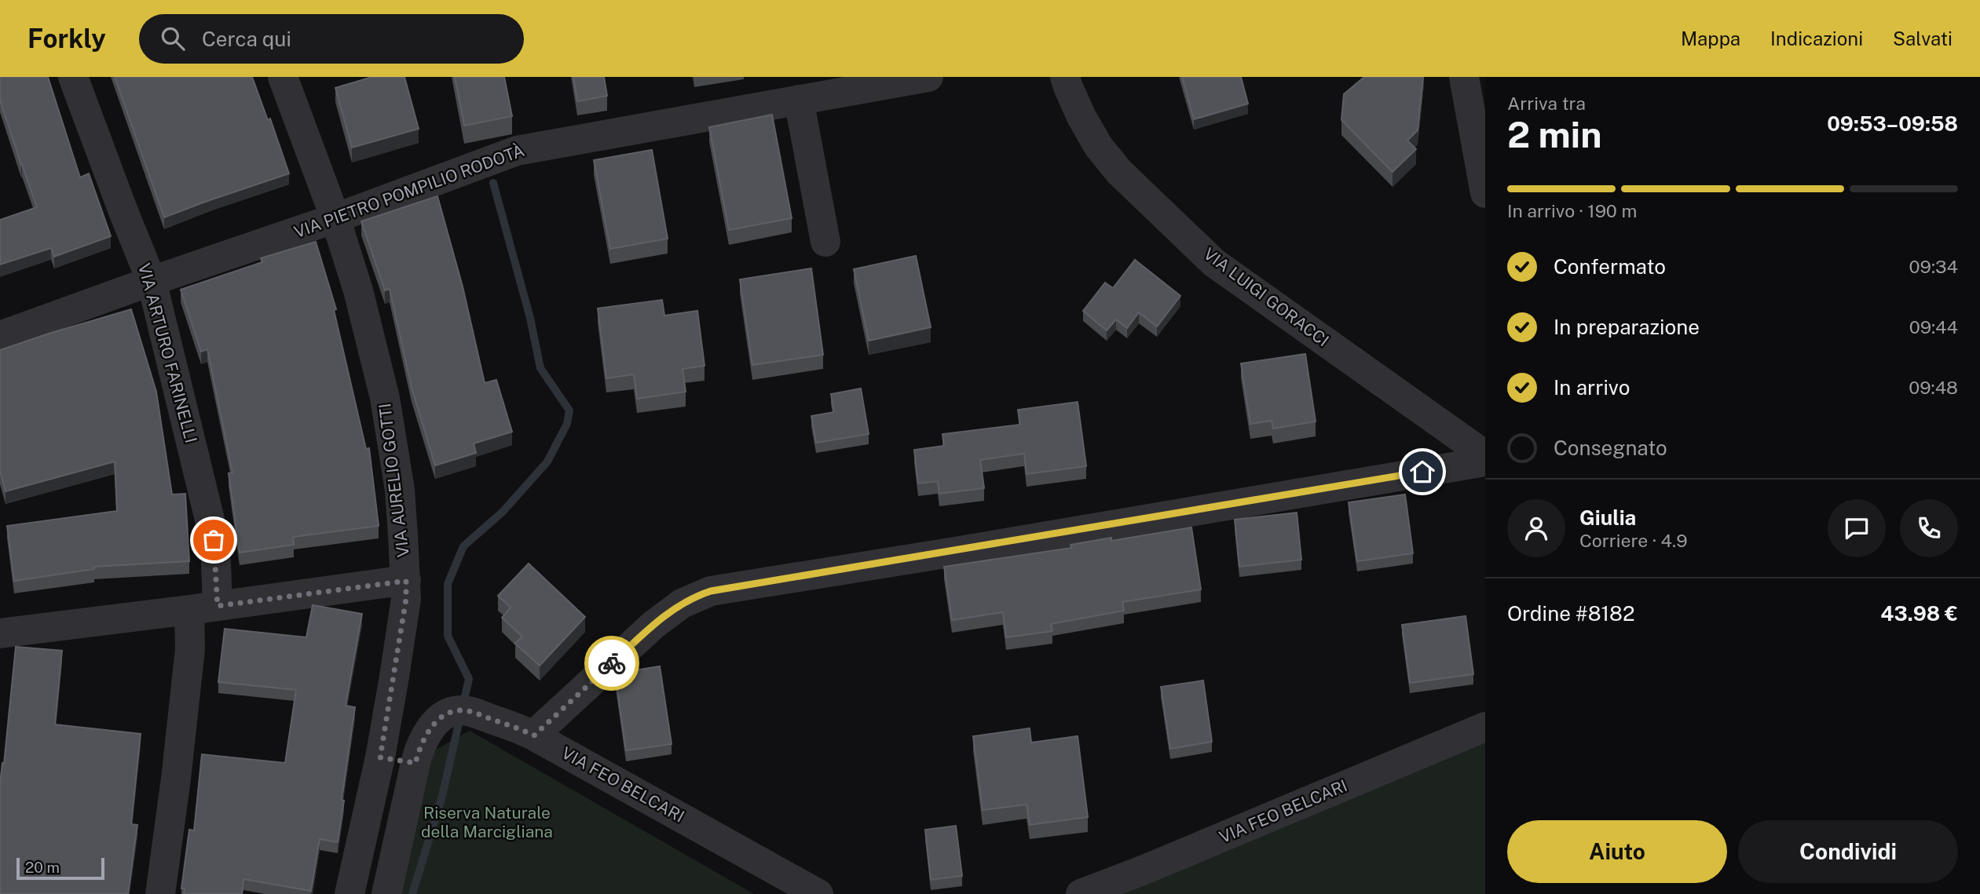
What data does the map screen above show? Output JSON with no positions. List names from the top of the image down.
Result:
{
  "streets": {
    "street": [
      "VIA PIETRO POMPILIO RODOTÀ",
      "VIA LUIGI GORACCI",
      "VIA ARTURO FARINELLI",
      "VIA AURELIO GOTTI",
      "VIA FEO BELCARI"
    ]
  },
  "crossings": [
    ["VIA PIETRO POMPILIO RODOTÀ", "VIA ARTURO FARINELLI"],
    ["VIA PIETRO POMPILIO RODOTÀ", "VIA AURELIO GOTTI"]
  ],
  "parks": ["Riserva Naturale della Marcigliana"],
  "scale_bar": "20 m",
  "page": {
    "header": "Forkly",
    "search": "Cerca qui",
    "nav": ["Mappa", "Indicazioni", "Salvati"],
    "heading": ["2 min", "Arriva tra", "09:53–09:58"],
    "panel": [
      "Giulia",
      "Corriere · 4.9",
      "Ordine #8182",
      "43.98 €"
    ],
    "bar": "In arrivo · 190 m",
    "list": [
      ["Confermato", "09:34"],
      ["In preparazione", "09:44"],
      ["In arrivo", "09:48"],
      "Consegnato"
    ],
    "buttons": ["Aiuto", "Condividi"],
    "scale": "20 m"
  }
}
